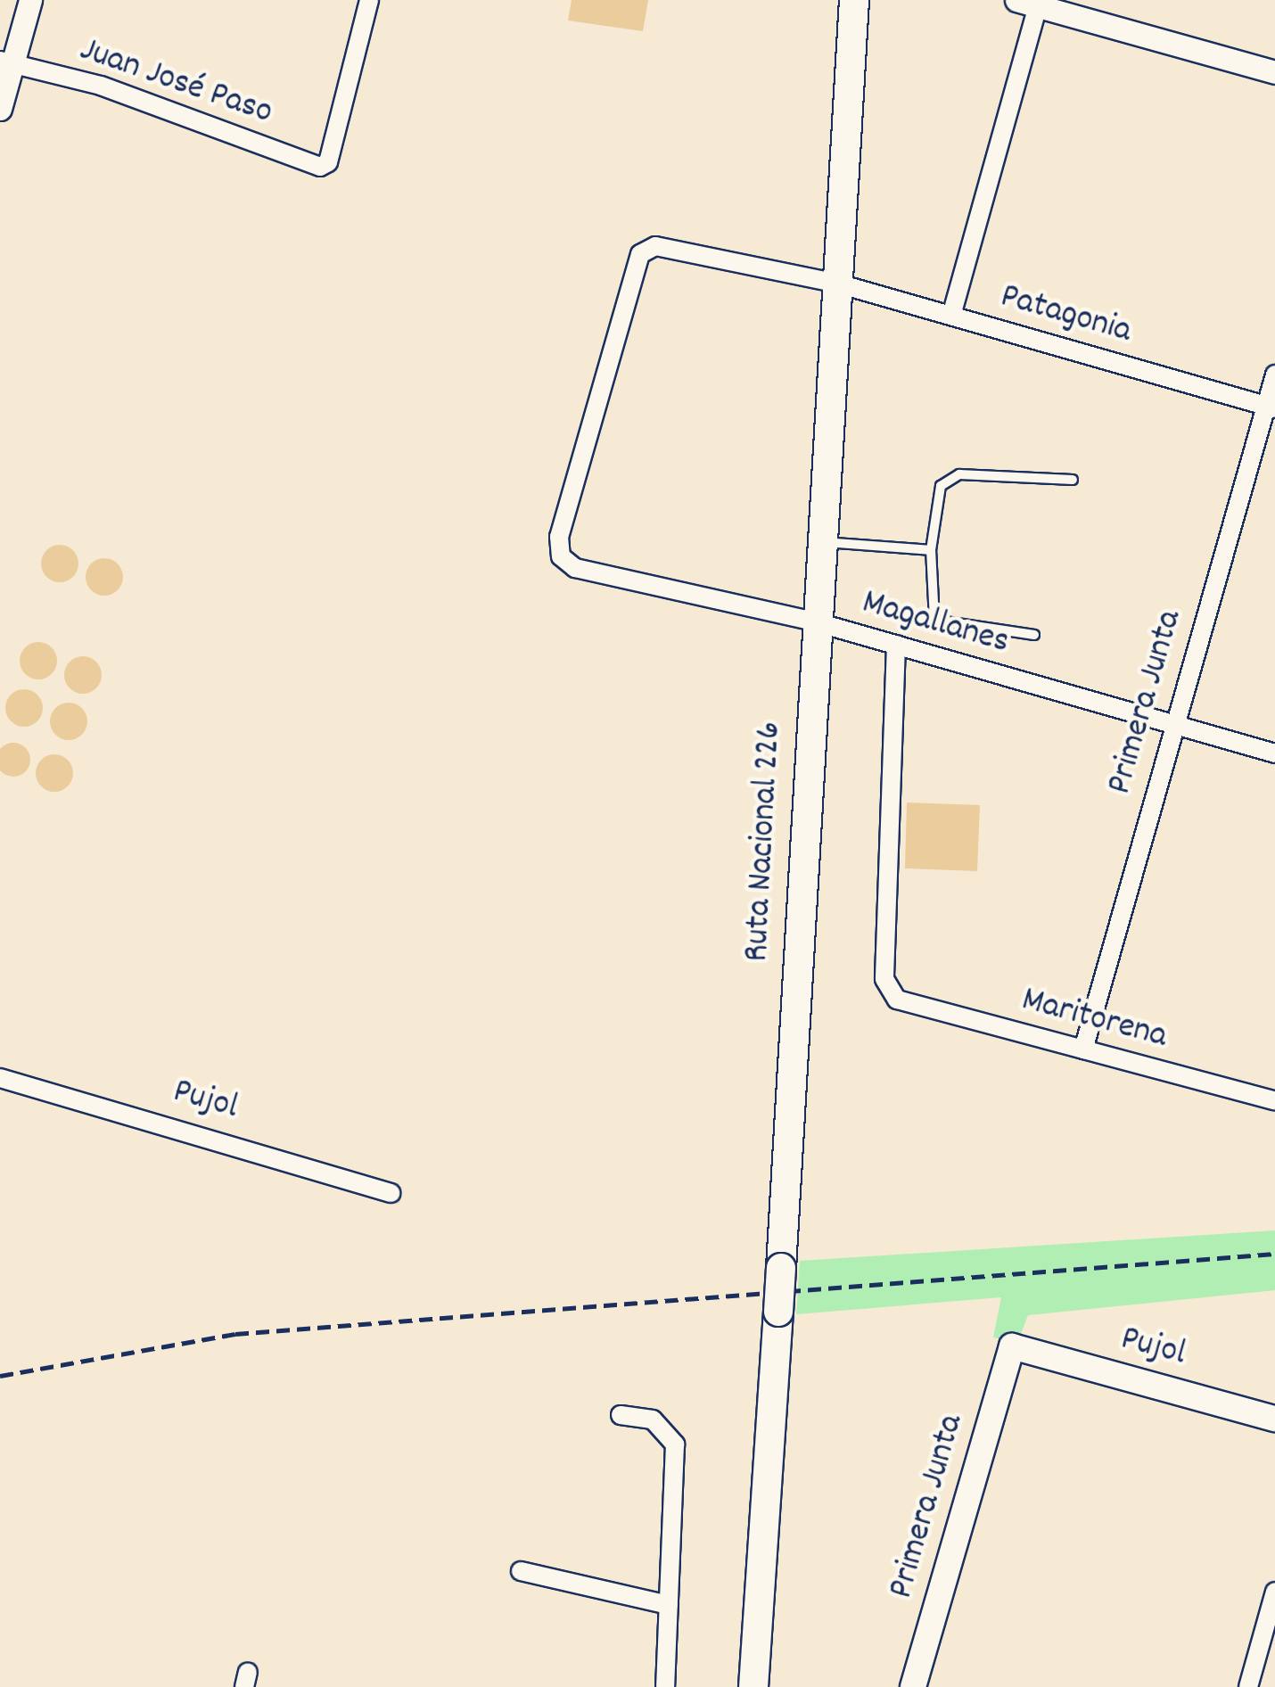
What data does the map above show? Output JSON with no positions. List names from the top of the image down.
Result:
{
  "streets": {
    "highway": ["Ruta Nacional 226"],
    "main road": ["Primera Junta", "Pujol"],
    "street": [
      "Juan José Paso",
      "Patagonia",
      "Magallanes",
      "Maritorena"
    ]
  },
  "crossings": [
    ["Patagonia", "Magallanes"],
    ["Patagonia", "Primera Junta"],
    ["Patagonia", "Ruta Nacional 226"],
    ["Magallanes", "Primera Junta"],
    ["Magallanes", "Ruta Nacional 226"],
    ["Magallanes", "Maritorena"],
    ["Primera Junta", "Maritorena"],
    ["Primera Junta", "Pujol"]
  ]
}
